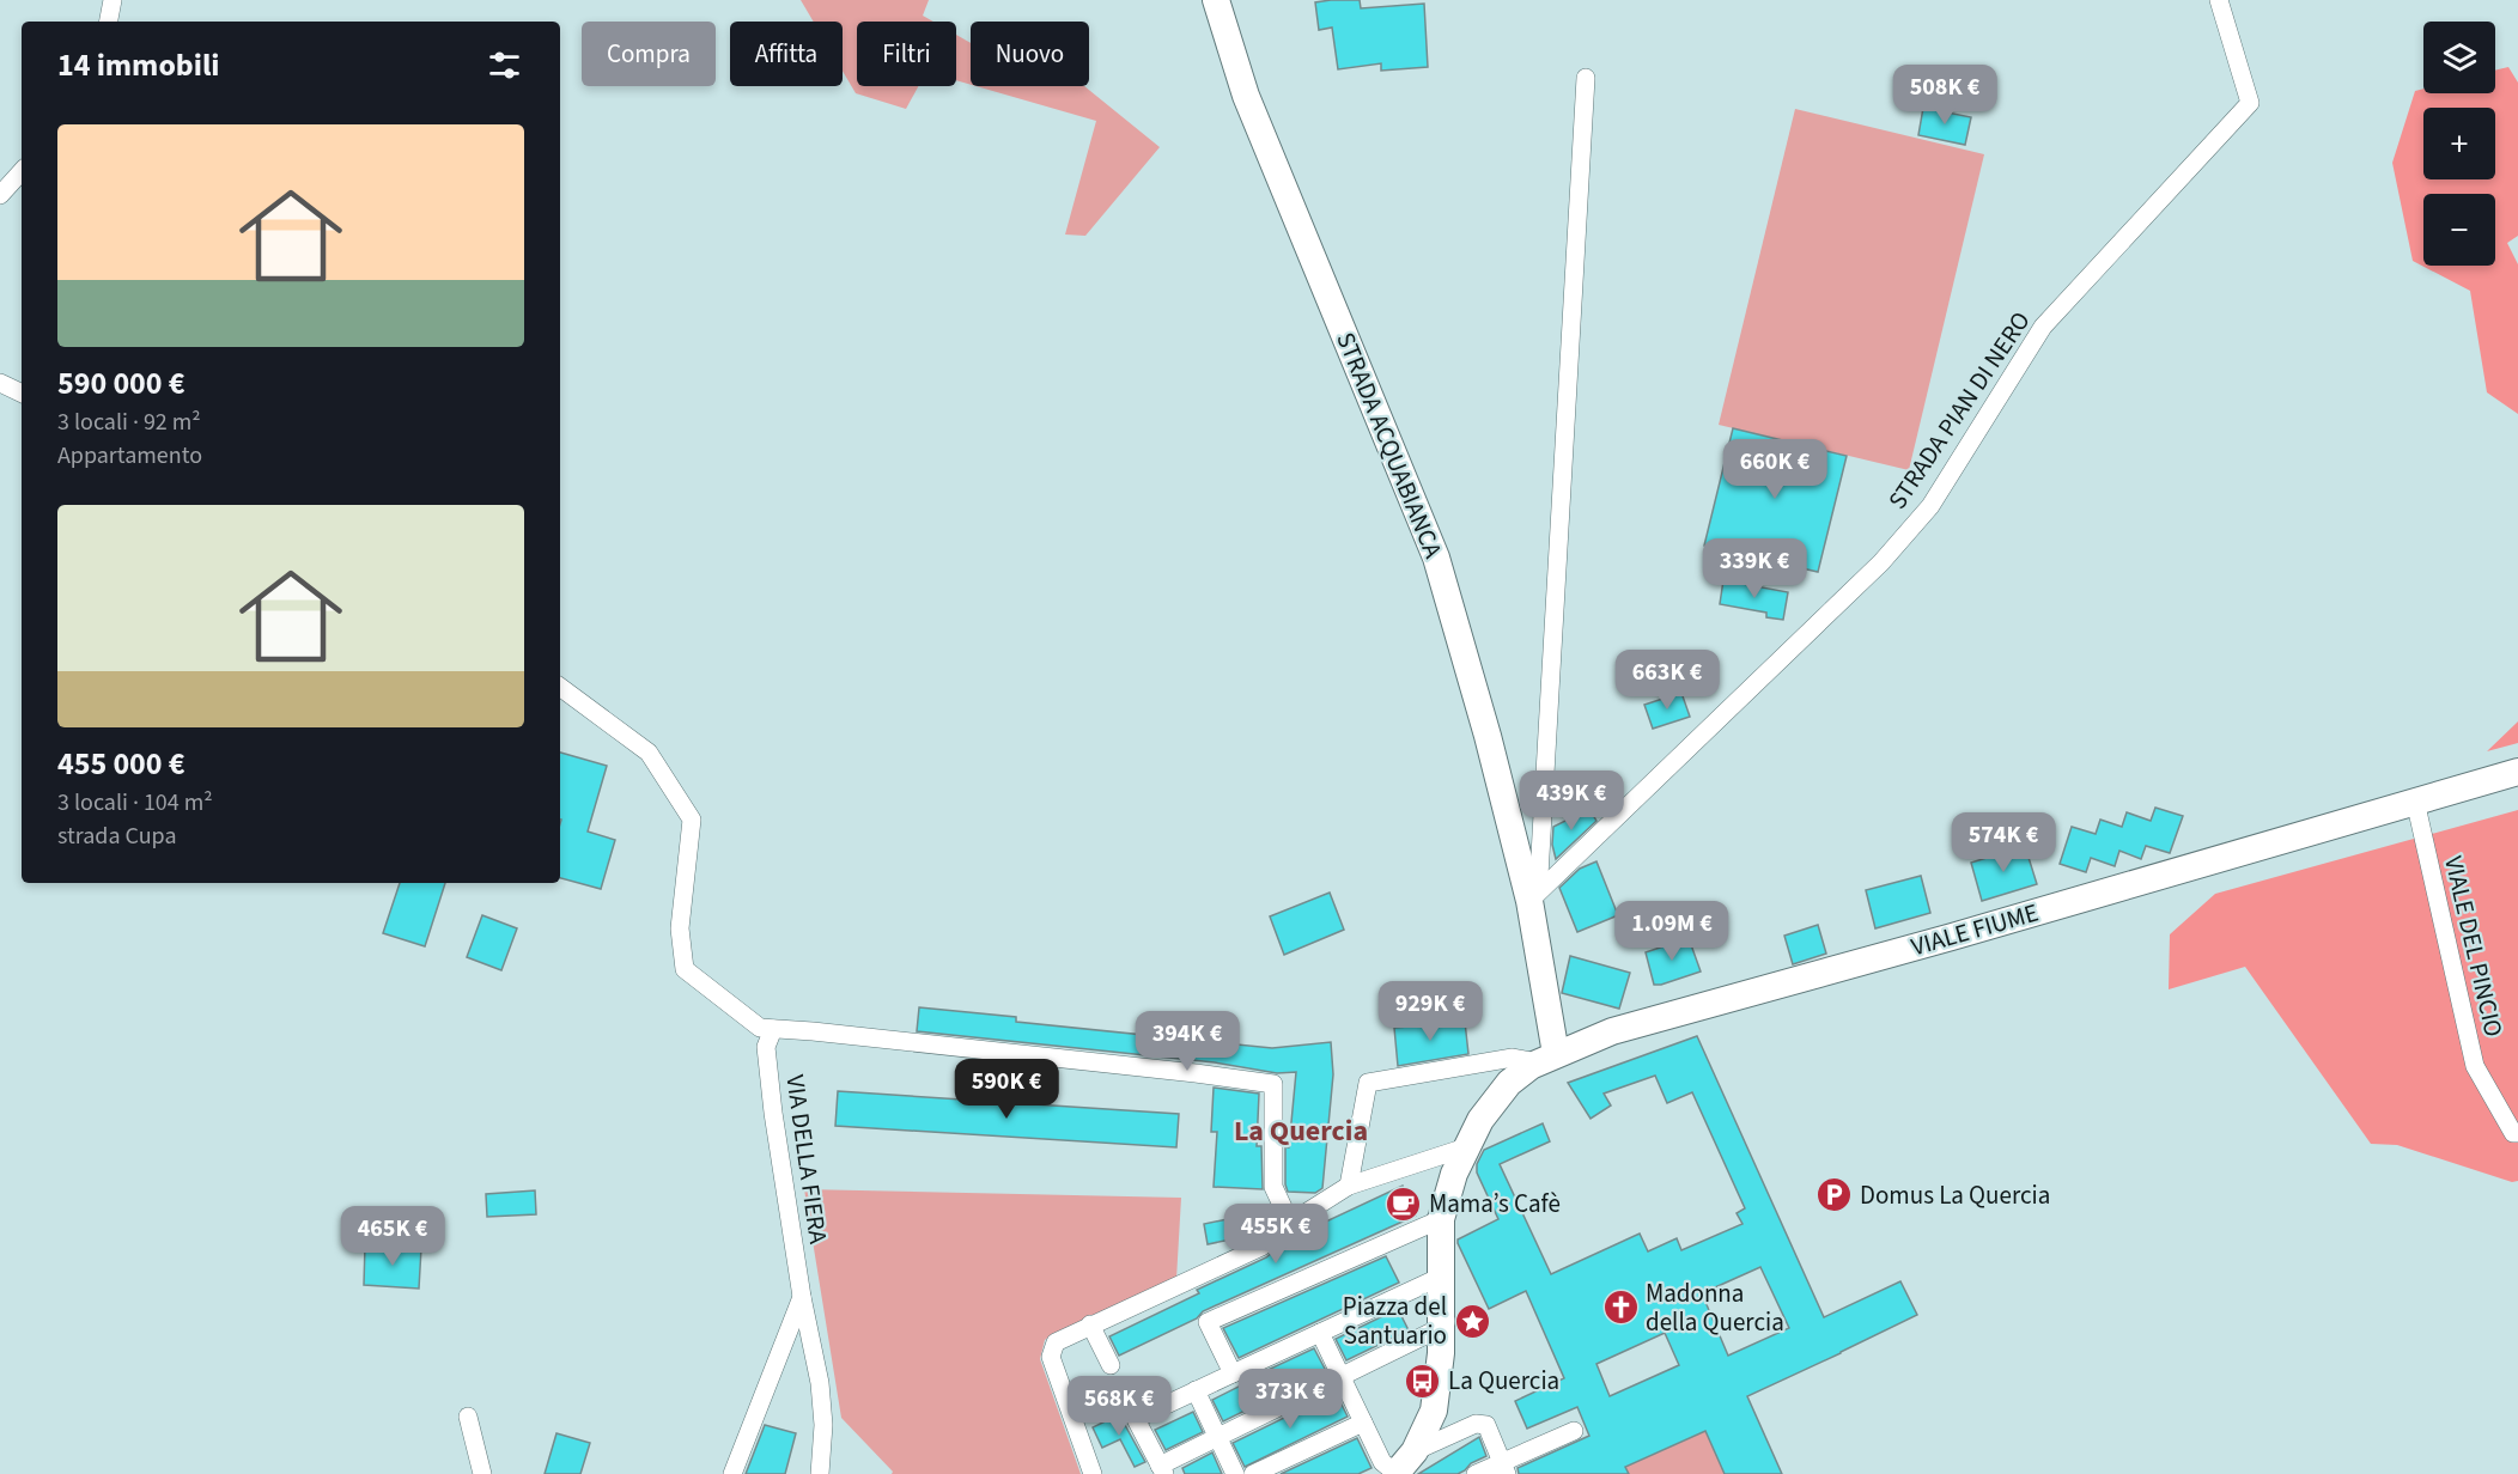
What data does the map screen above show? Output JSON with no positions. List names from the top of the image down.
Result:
{
  "streets": {
    "main road": ["STRADA ACQUABIANCA", "VIALE FIUME"],
    "street": ["STRADA PIAN DI NERO", "VIALE DEL PINCIO", "VIA DELLA FIERA"]
  },
  "crossings": [
    ["STRADA PIAN DI NERO", "STRADA ACQUABIANCA"],
    ["STRADA ACQUABIANCA", "VIALE FIUME"],
    ["VIALE FIUME", "VIALE DEL PINCIO"]
  ],
  "districts": ["La Quercia"],
  "places": {
    "parking": ["Domus La Quercia"],
    "cafe": ["Mama’s Cafè"],
    "church": ["Madonna della Quercia"],
    "place": ["Piazza del Santuario"],
    "bus stop": ["La Quercia"]
  },
  "page": {
    "map_buttons": ["+", "−"],
    "chip": [
      "Compra",
      "Affitta",
      "Filtri",
      "Nuovo"
    ],
    "heading": "14 immobili",
    "price": [
      "508K €",
      "660K €",
      "339K €",
      "663K €",
      "439K €",
      "574K €",
      "1.09M €",
      "929K €",
      "394K €",
      "590K €",
      "455K €",
      "465K €",
      "373K €",
      "568K €"
    ],
    "list": [
      {
        "name": "590 000 €",
        "note": "3 locali · 92 m² · Appartamento"
      },
      {
        "name": "455 000 €",
        "note": "3 locali · 104 m² · strada Cupa"
      }
    ]
  }
}
